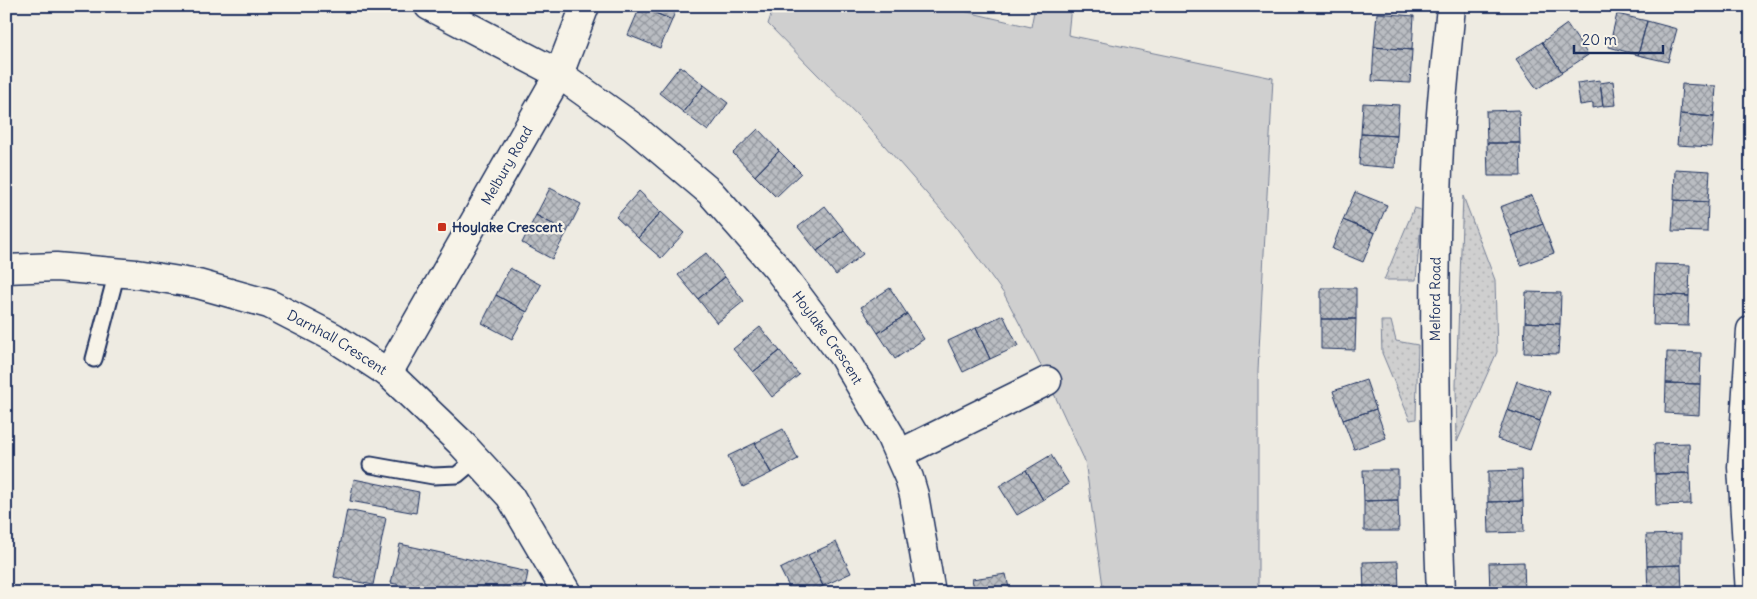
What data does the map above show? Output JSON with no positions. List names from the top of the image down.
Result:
{
  "streets": {
    "street": [
      "Melbury Road",
      "Melford Road",
      "Hoylake Crescent",
      "Darnhall Crescent"
    ]
  },
  "crossings": [
    ["Melbury Road", "Hoylake Crescent"],
    ["Melbury Road", "Darnhall Crescent"]
  ],
  "places": {
    "transit": ["Hoylake Crescent"]
  },
  "scale_bar": "20 m"
}
